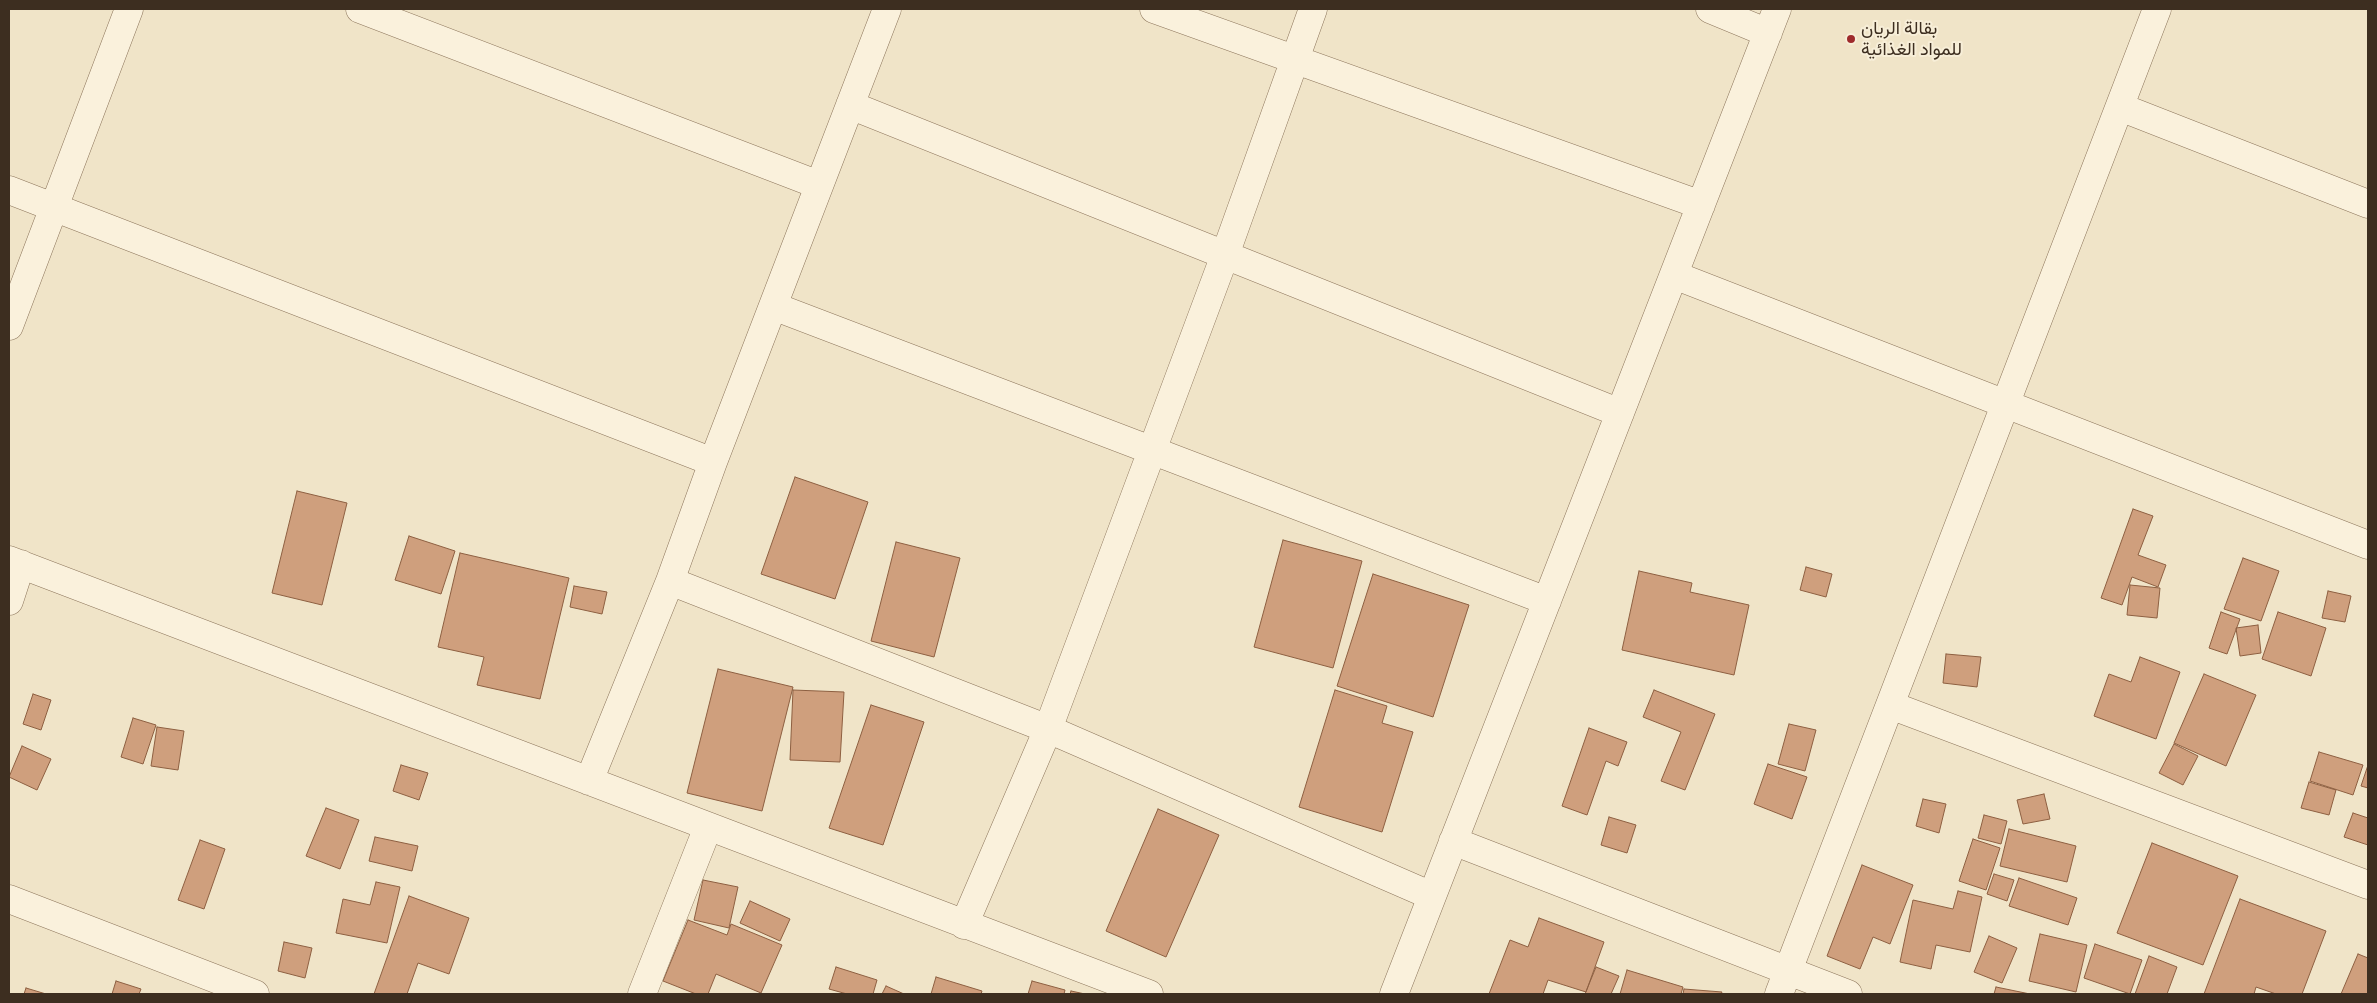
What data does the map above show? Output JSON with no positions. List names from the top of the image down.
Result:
{
  "places": ["بقالة الريان للمواد الغذائية"]
}
